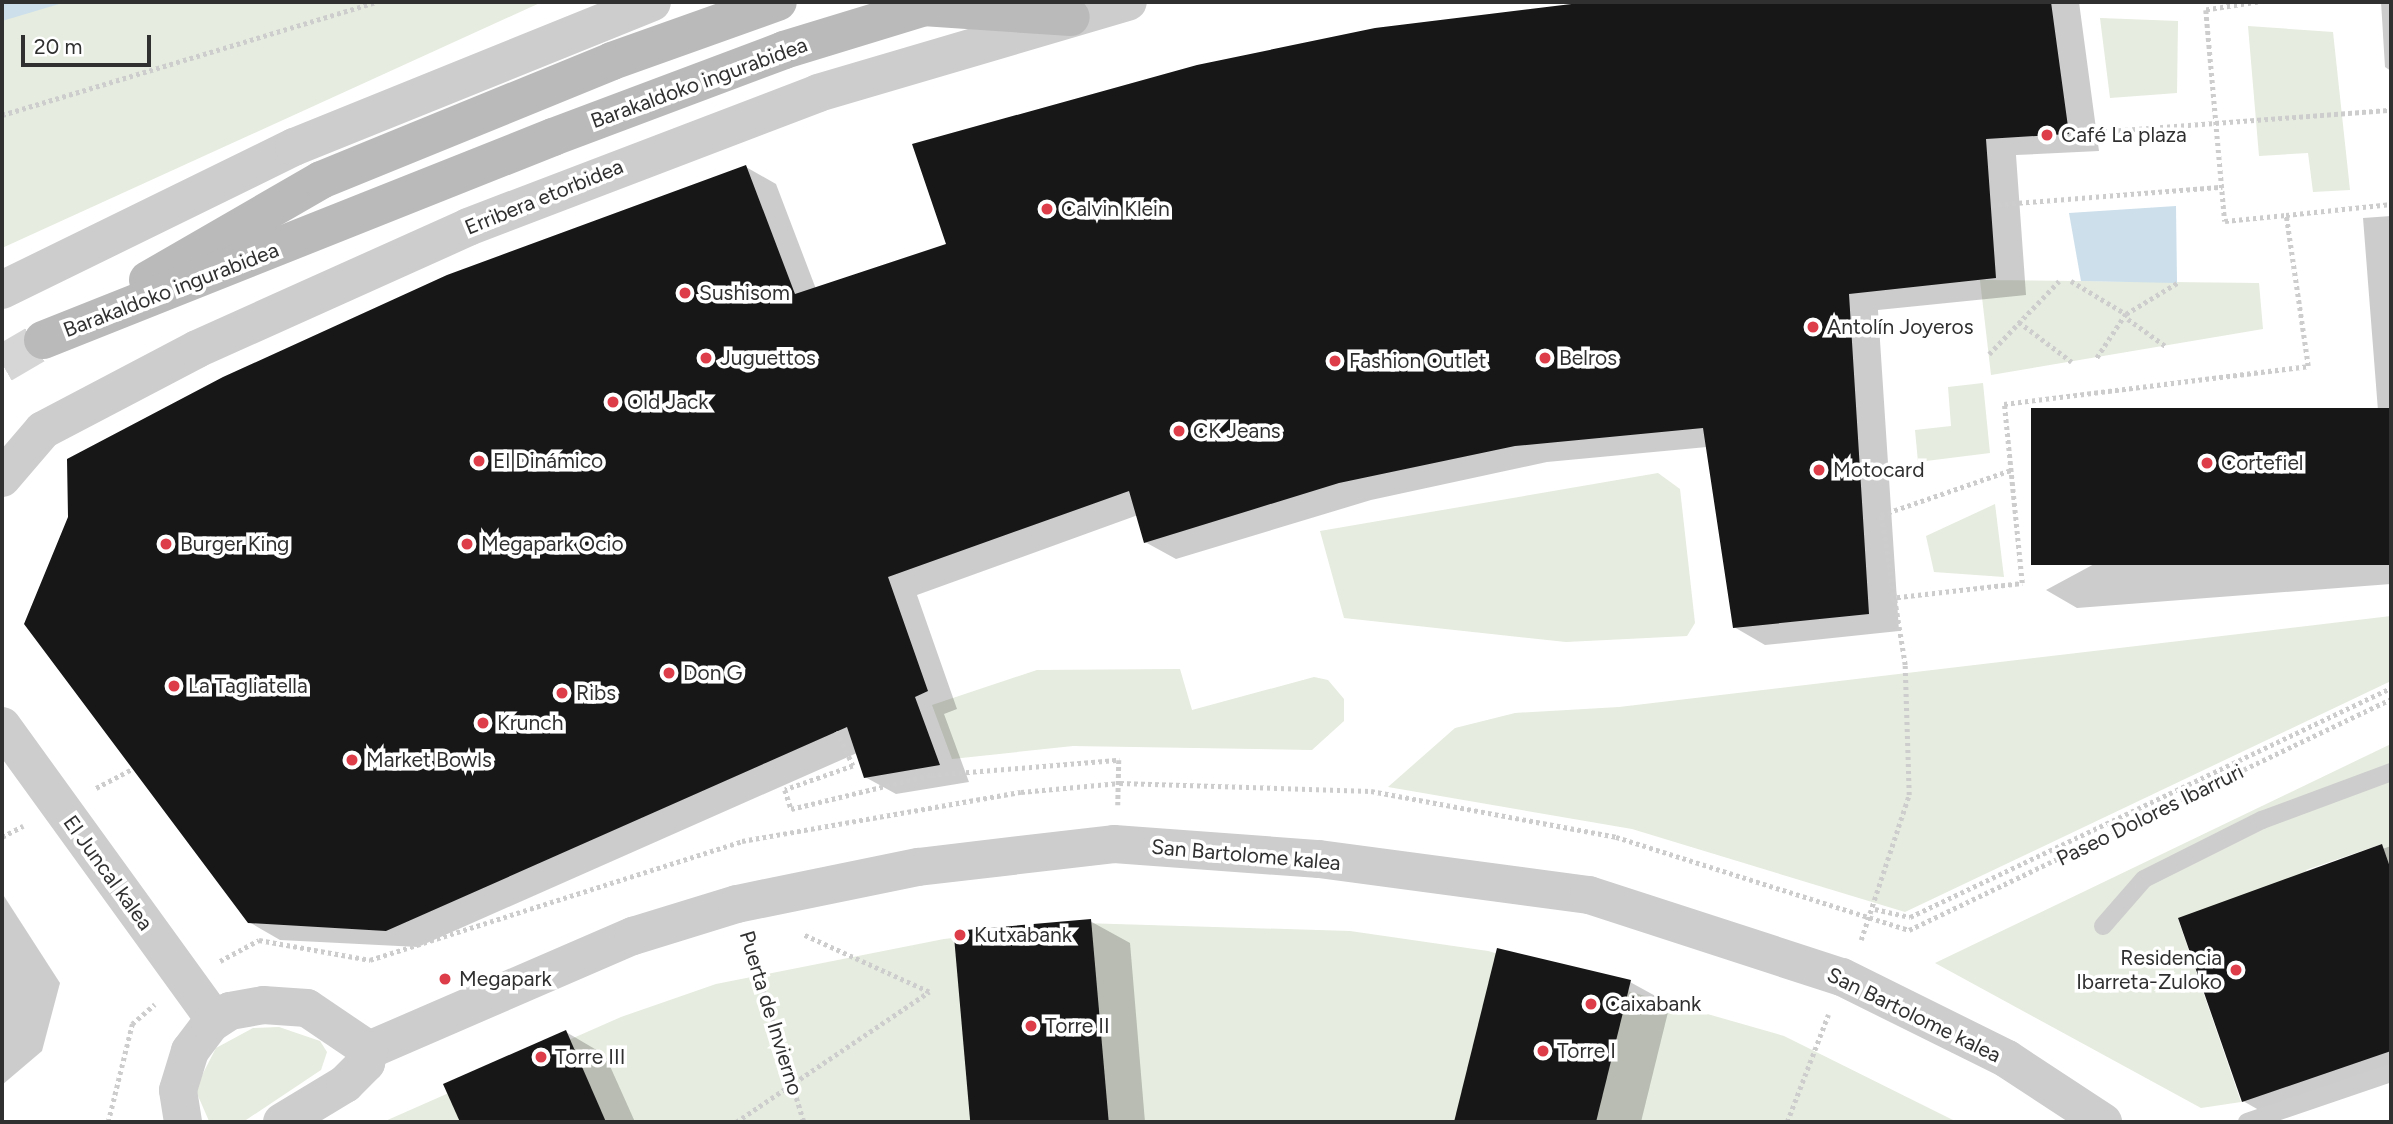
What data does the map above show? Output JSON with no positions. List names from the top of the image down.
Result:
{
  "streets": {
    "main road": ["Barakaldoko ingurabidea"],
    "street": ["Erribera etorbidea", "San Bartolome kalea", "El Juncal kalea"],
    "path": ["Paseo Dolores Ibarruri", "Puerta de Invierno"]
  },
  "crossings": [
    ["San Bartolome kalea", "Puerta de Invierno"]
  ],
  "places": [
    "Café La plaza",
    "Calvin Klein",
    "Sushisom",
    "Antolín Joyeros",
    "Juguettos",
    "Belros",
    "Fashion Outlet",
    "Old Jack",
    "CK Jeans",
    "El Dinámico",
    "Cortefiel",
    "Motocard",
    "Burger King",
    "Megapark Ocio",
    "Don G",
    "La Tagliatella",
    "Ribs",
    "Krunch",
    "Market Bowls",
    "Kutxabank",
    "Residencia Ibarreta-Zuloko",
    "Megapark",
    "Caixabank",
    "Torre II",
    "Torre I",
    "Torre III"
  ],
  "scale_bar": "20 m"
}
